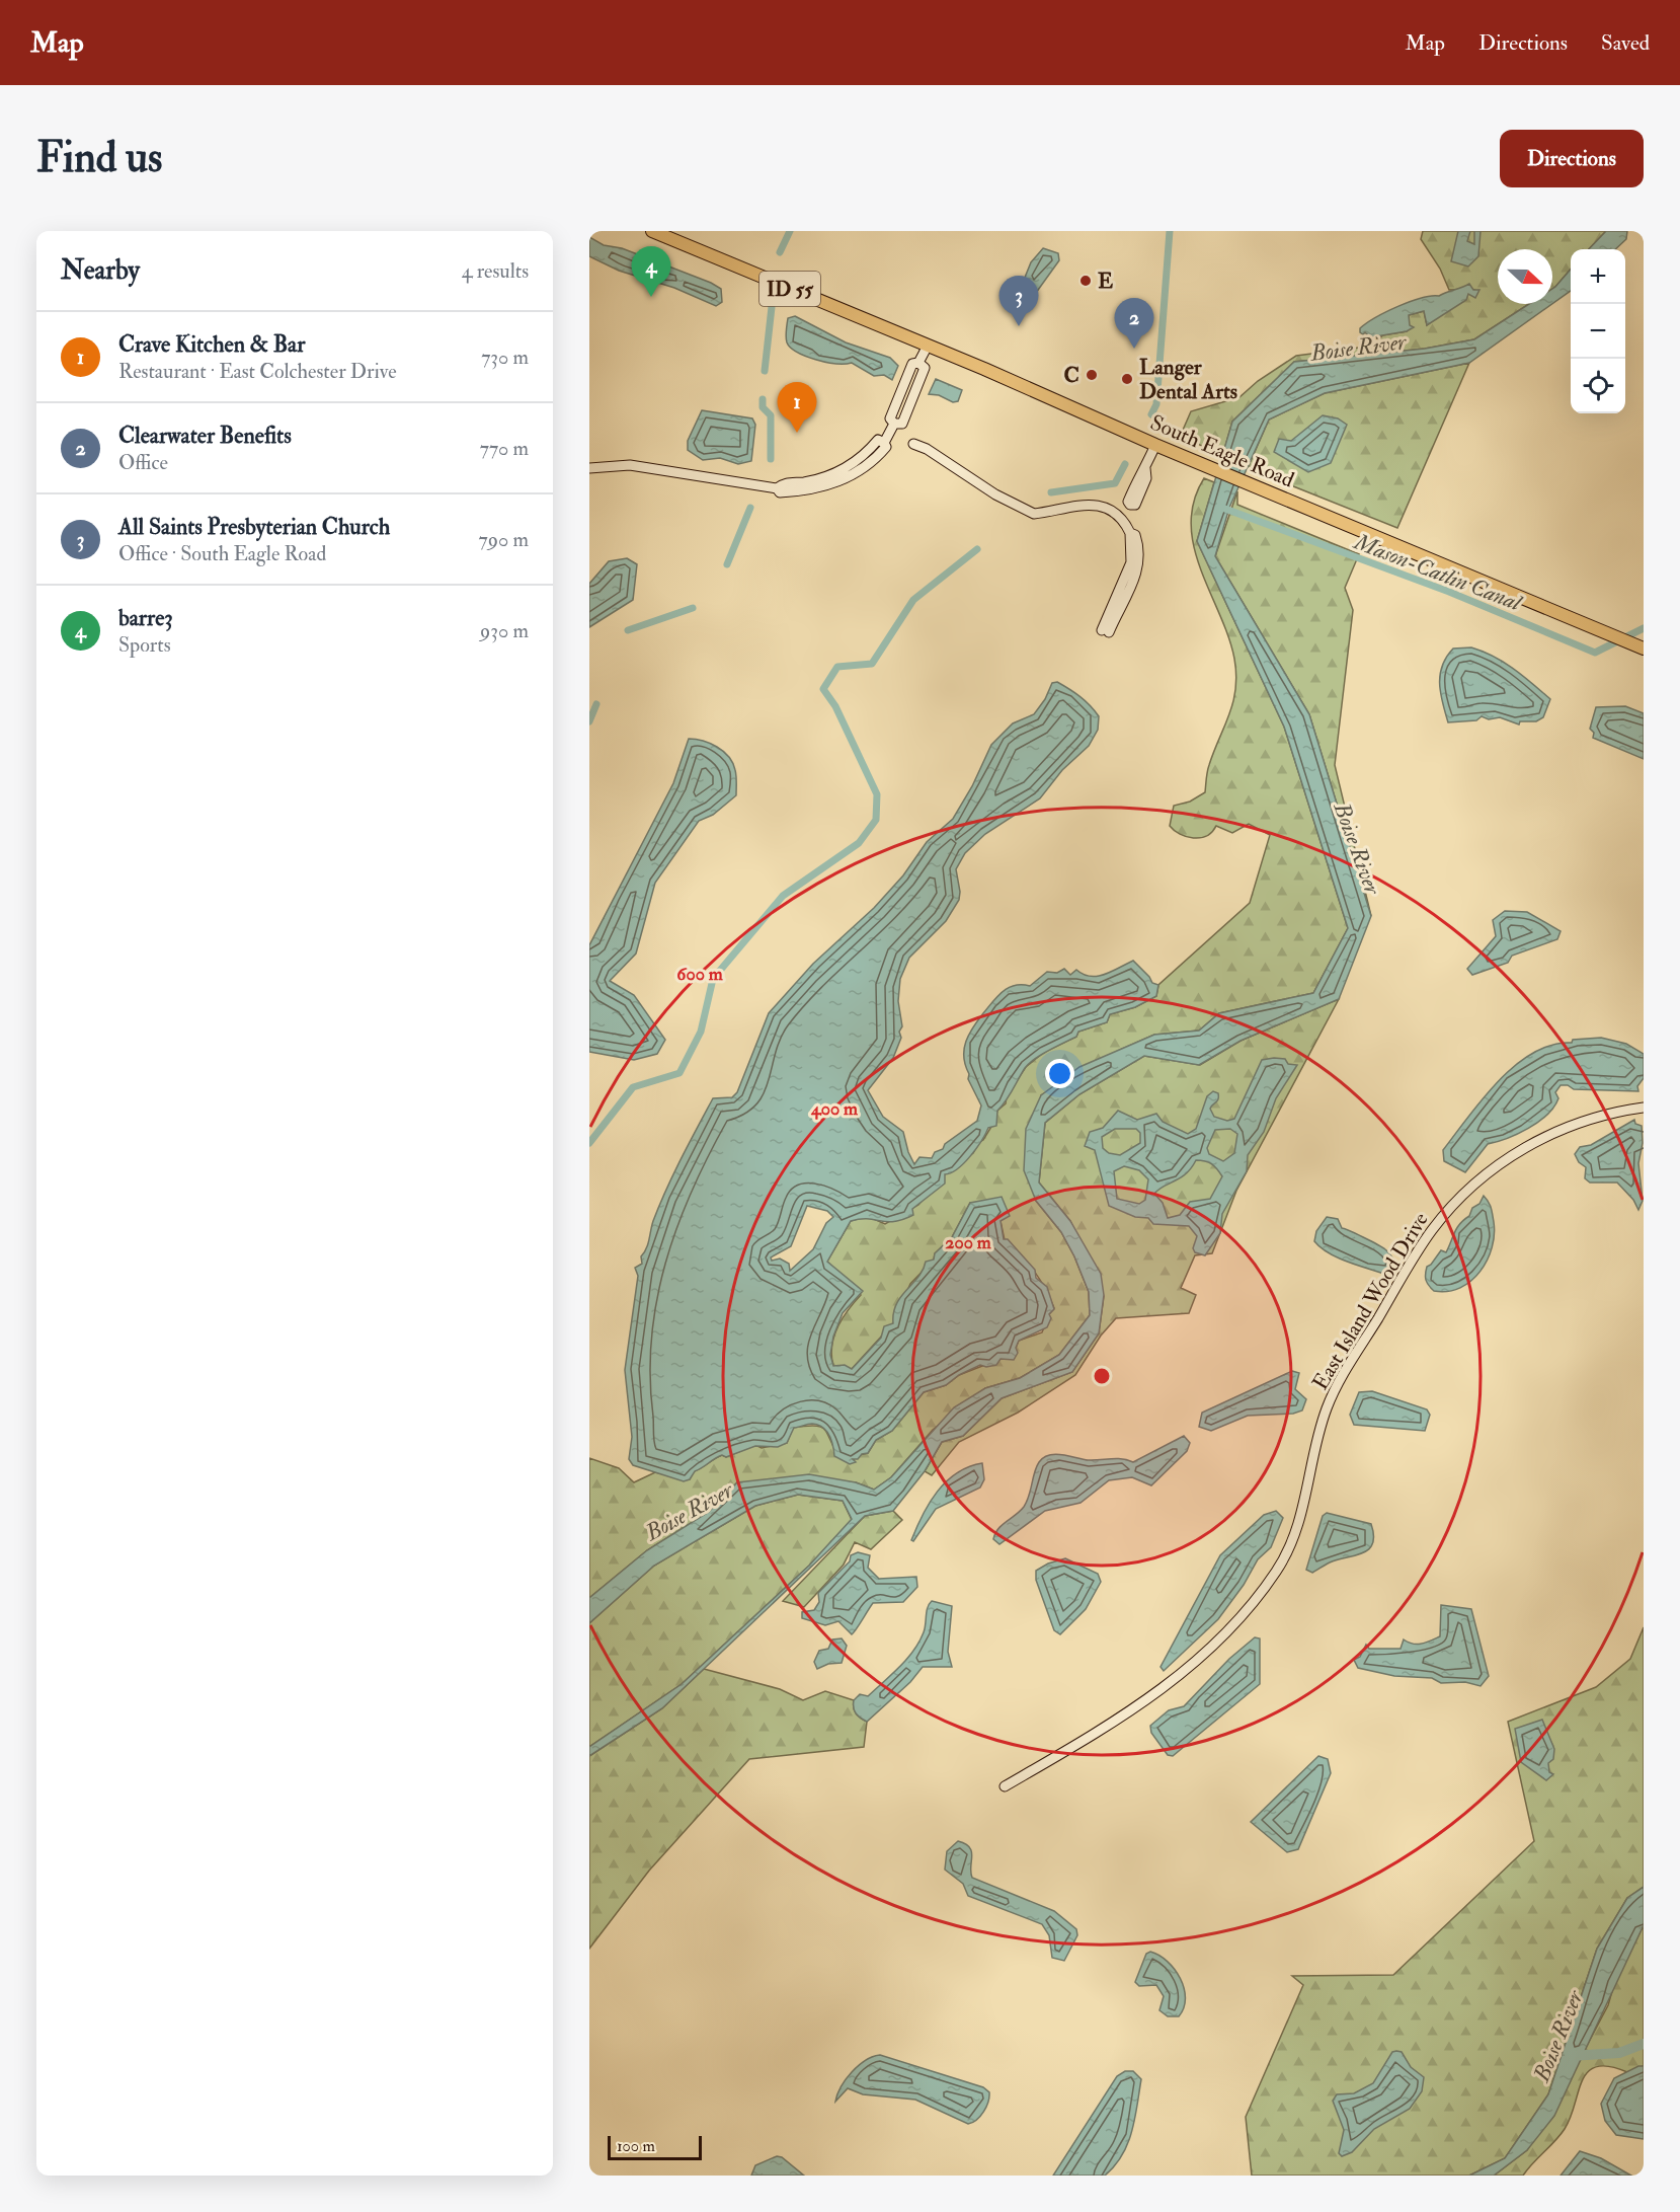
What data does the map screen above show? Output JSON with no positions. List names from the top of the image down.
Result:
{
  "streets": {
    "highway": ["ID 55", "South Eagle Road"],
    "street": ["East Island Wood Drive"]
  },
  "water": ["Boise River", "Mason-Catlin Canal"],
  "places": ["E", "C", "Langer Dental Arts"],
  "scale_bar": "100 m",
  "north": "right",
  "page": {
    "header": "Map",
    "nav": ["Map", "Directions", "Saved"],
    "buttons": "Directions",
    "title": "Find us",
    "heading": ["Nearby", "4 results"],
    "pins": [
      "4",
      "3",
      "2",
      "1"
    ],
    "map_buttons": ["+", "−"],
    "list": [
      {
        "mark": "1",
        "name": "Crave Kitchen & Bar",
        "note": "Restaurant · East Colchester Drive",
        "value": "730 m"
      },
      {
        "mark": "2",
        "name": "Clearwater Benefits",
        "note": "Office",
        "value": "770 m"
      },
      {
        "mark": "3",
        "name": "All Saints Presbyterian Church",
        "note": "Office · South Eagle Road",
        "value": "790 m"
      },
      {
        "mark": "4",
        "name": "barre3",
        "note": "Sports",
        "value": "930 m"
      }
    ],
    "scale": "100 m"
  },
  "rings": ["600 m", "400 m", "200 m"]
}
